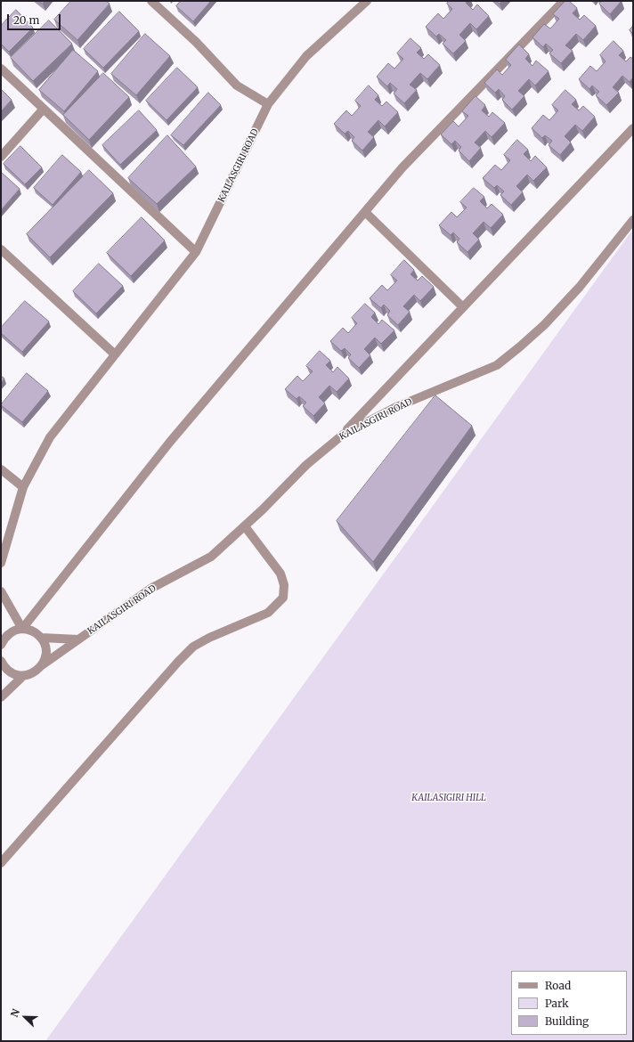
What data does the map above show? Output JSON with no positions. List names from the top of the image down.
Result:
{
  "streets": {
    "street": ["KAILASGIRI ROAD"]
  },
  "parks": ["KAILASIGIRI HILL"],
  "legend": ["Road", "Park", "Building"],
  "scale_bar": "20 m",
  "north": "top left"
}
